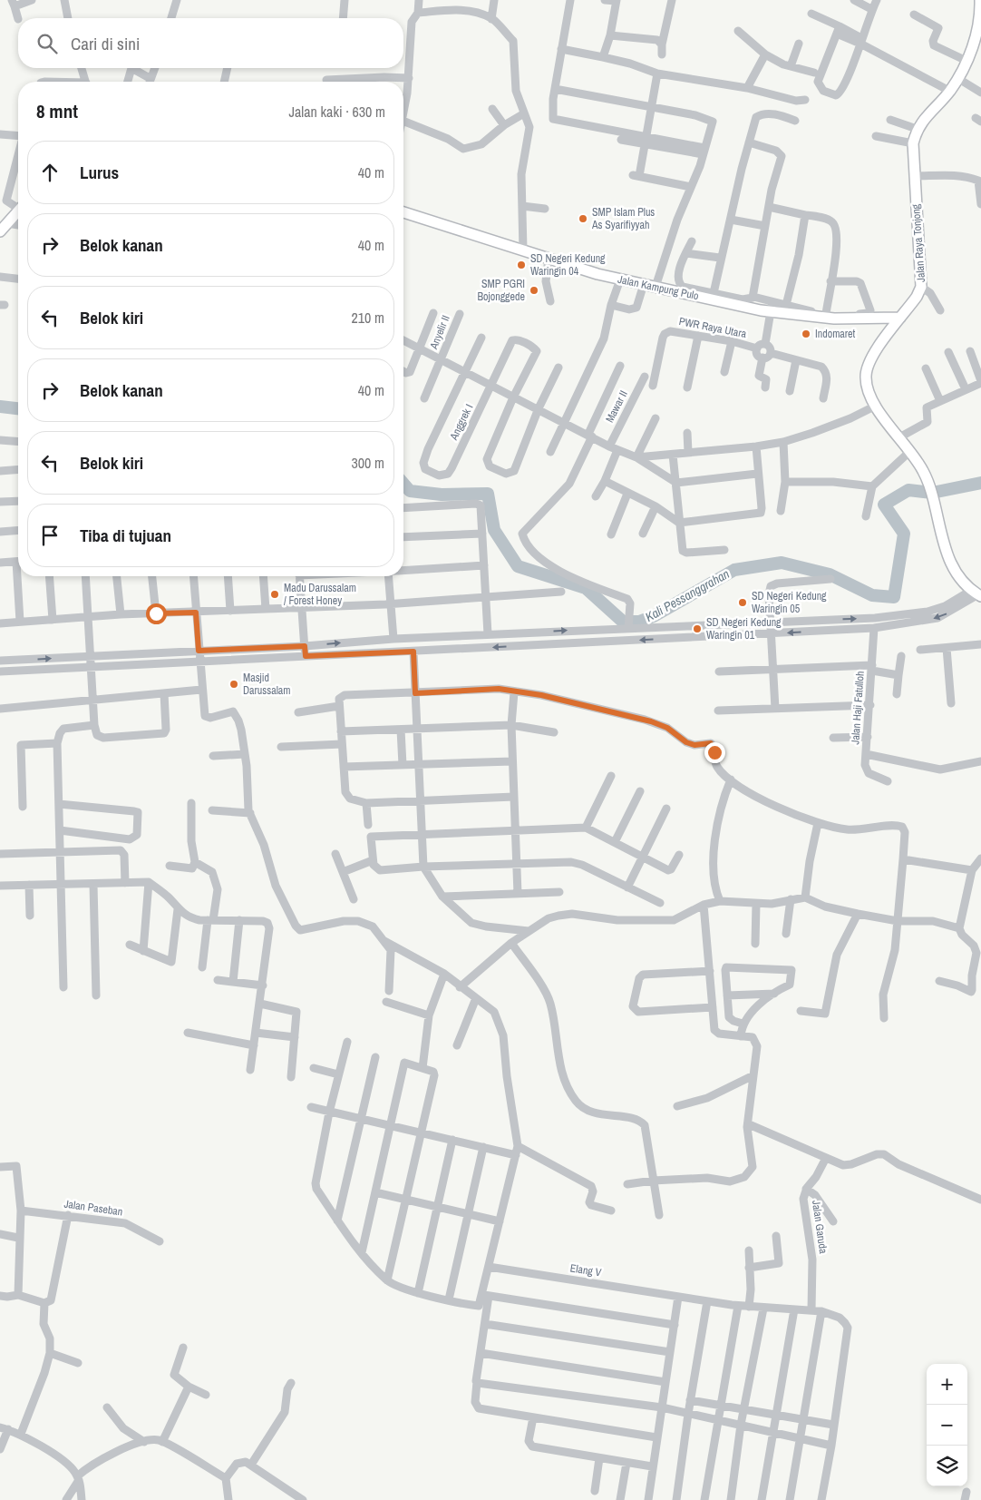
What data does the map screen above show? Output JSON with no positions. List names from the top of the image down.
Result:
{
  "streets": {
    "main road": ["Jalan Raya Tonjong", "Jalan Kampung Pulo"],
    "street": [
      "PWR Raya Utara",
      "Anyelir II",
      "Mawar II",
      "Anggrek I",
      "Jalan Haji Fatulloh",
      "Jalan Paseban",
      "Jalan Garuda",
      "Elang V"
    ]
  },
  "crossings": [
    ["Jalan Raya Tonjong", "Jalan Kampung Pulo"],
    ["Jalan Garuda", "Elang V"]
  ],
  "water": ["Kali Pessanggrahan"],
  "places": [
    "SMP Islam Plus As Syarifiyyah",
    "SD Negeri Kedung Waringin 04",
    "SMP PGRI Bojonggede",
    "Indomaret",
    "Madu Darussalam / Forest Honey",
    "SD Negeri Kedung Waringin 05",
    "SD Negeri Kedung Waringin 01",
    "Masjid Darussalam"
  ],
  "page": {
    "search": "Cari di sini",
    "heading": ["8 mnt", "Jalan kaki · 630 m"],
    "list": [
      ["Lurus", "40 m"],
      ["Belok kanan", "40 m"],
      ["Belok kiri", "210 m"],
      ["Belok kanan", "40 m"],
      ["Belok kiri", "300 m"],
      "Tiba di tujuan"
    ],
    "map_buttons": ["+", "−"]
  }
}
